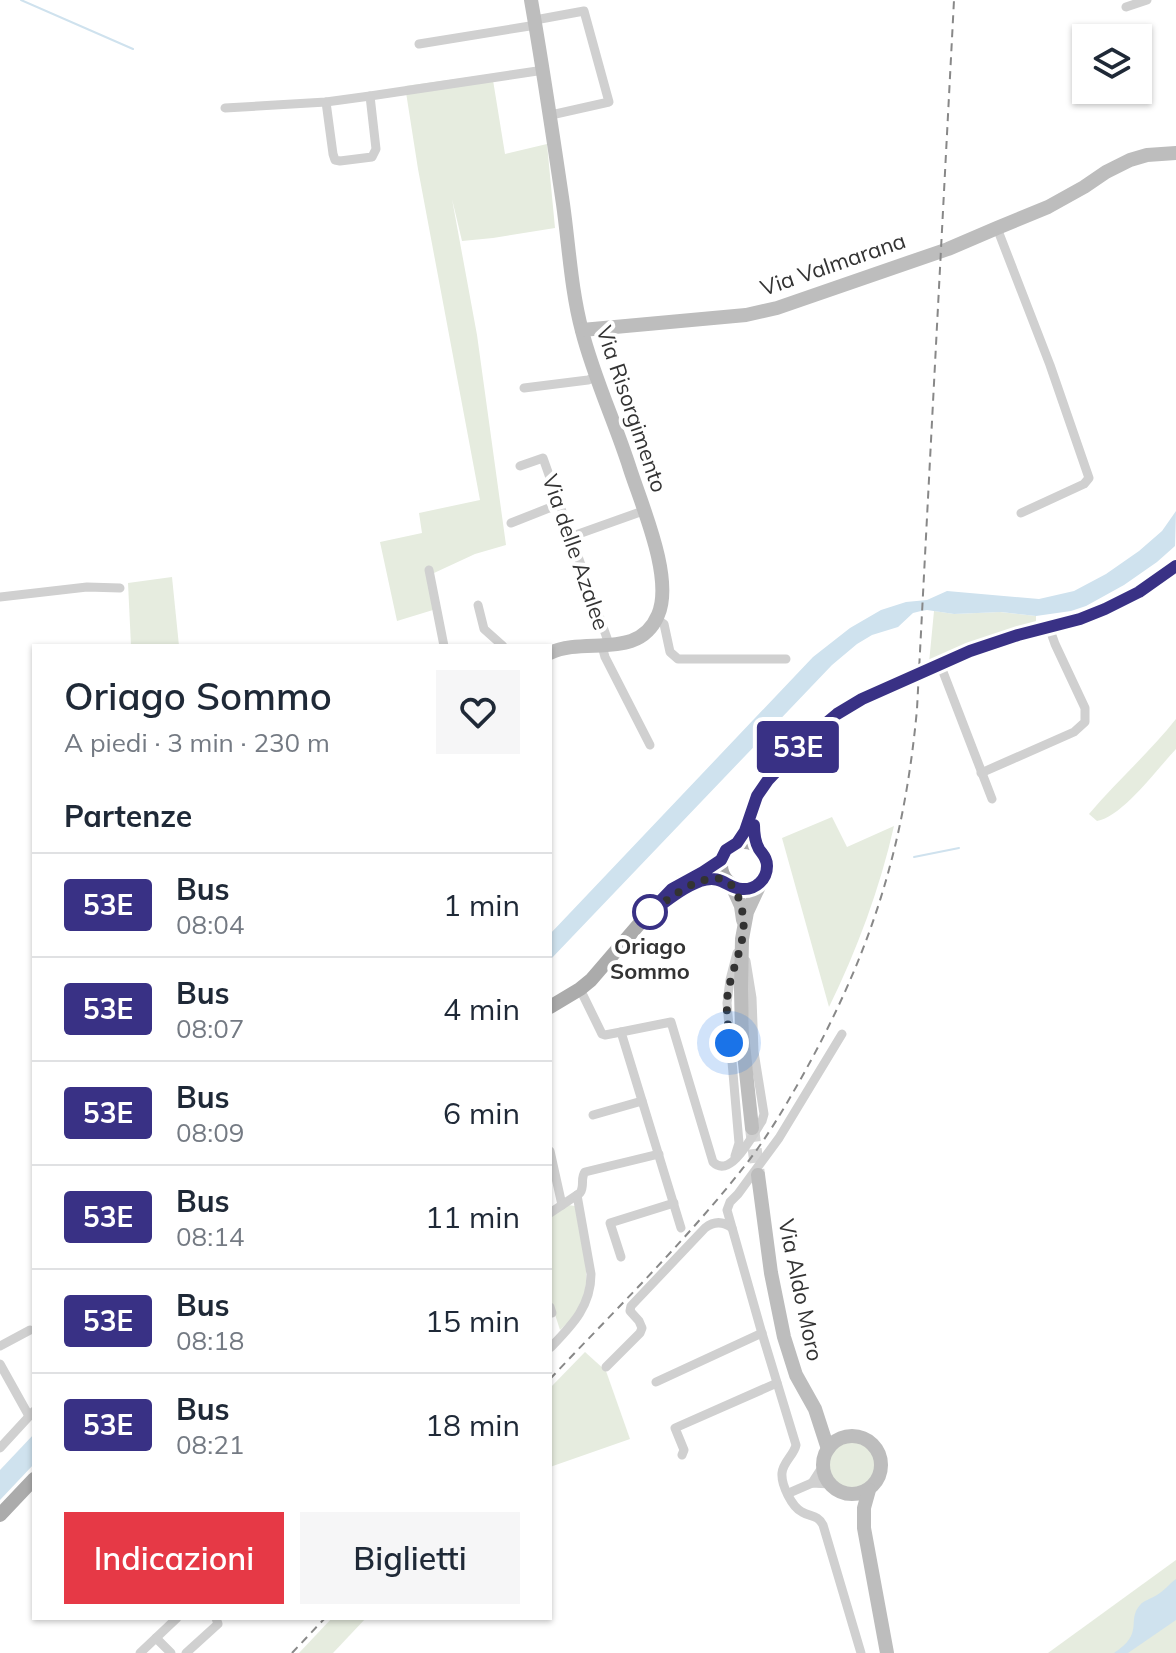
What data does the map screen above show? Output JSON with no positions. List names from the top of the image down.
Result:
{
  "streets": {
    "street": [
      "Via Valmarana",
      "Via Risorgimento",
      "Via delle Azalee",
      "Via Aldo Moro"
    ]
  },
  "crossings": [
    ["Via Valmarana", "Via Risorgimento"]
  ],
  "places": ["Oriago Sommo"],
  "lines": ["bus line 53E"],
  "page": {
    "on_map": "53E",
    "heading": [
      ["Oriago Sommo", "A piedi · 3 min · 230 m"],
      "Partenze"
    ],
    "list": [
      {
        "mark": "53E",
        "name": "Bus",
        "note": "08:04",
        "value": "1 min"
      },
      {
        "mark": "53E",
        "name": "Bus",
        "note": "08:07",
        "value": "4 min"
      },
      {
        "mark": "53E",
        "name": "Bus",
        "note": "08:09",
        "value": "6 min"
      },
      {
        "mark": "53E",
        "name": "Bus",
        "note": "08:14",
        "value": "11 min"
      },
      {
        "mark": "53E",
        "name": "Bus",
        "note": "08:18",
        "value": "15 min"
      },
      {
        "mark": "53E",
        "name": "Bus",
        "note": "08:21",
        "value": "18 min"
      }
    ],
    "buttons": ["Indicazioni", "Biglietti"]
  }
}
